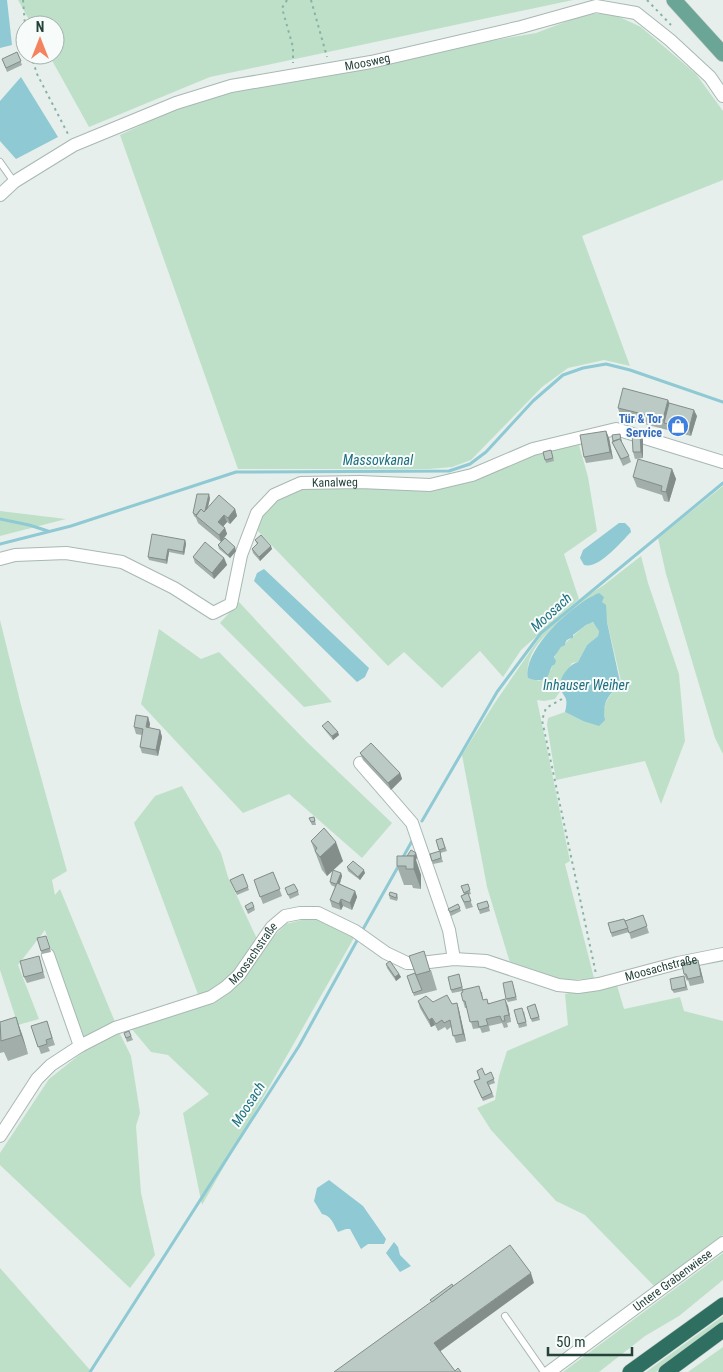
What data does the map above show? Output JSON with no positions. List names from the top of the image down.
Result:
{
  "streets": {
    "street": [
      "Moosweg",
      "Kanalweg",
      "Moosachstraße",
      "Untere Grabenwiese"
    ]
  },
  "water": ["Massovkanal", "Moosach", "Inhauser Weiher"],
  "places": {
    "shop": ["Tür & Tor Service"]
  },
  "scale_bar": "50 m",
  "north": "top"
}
